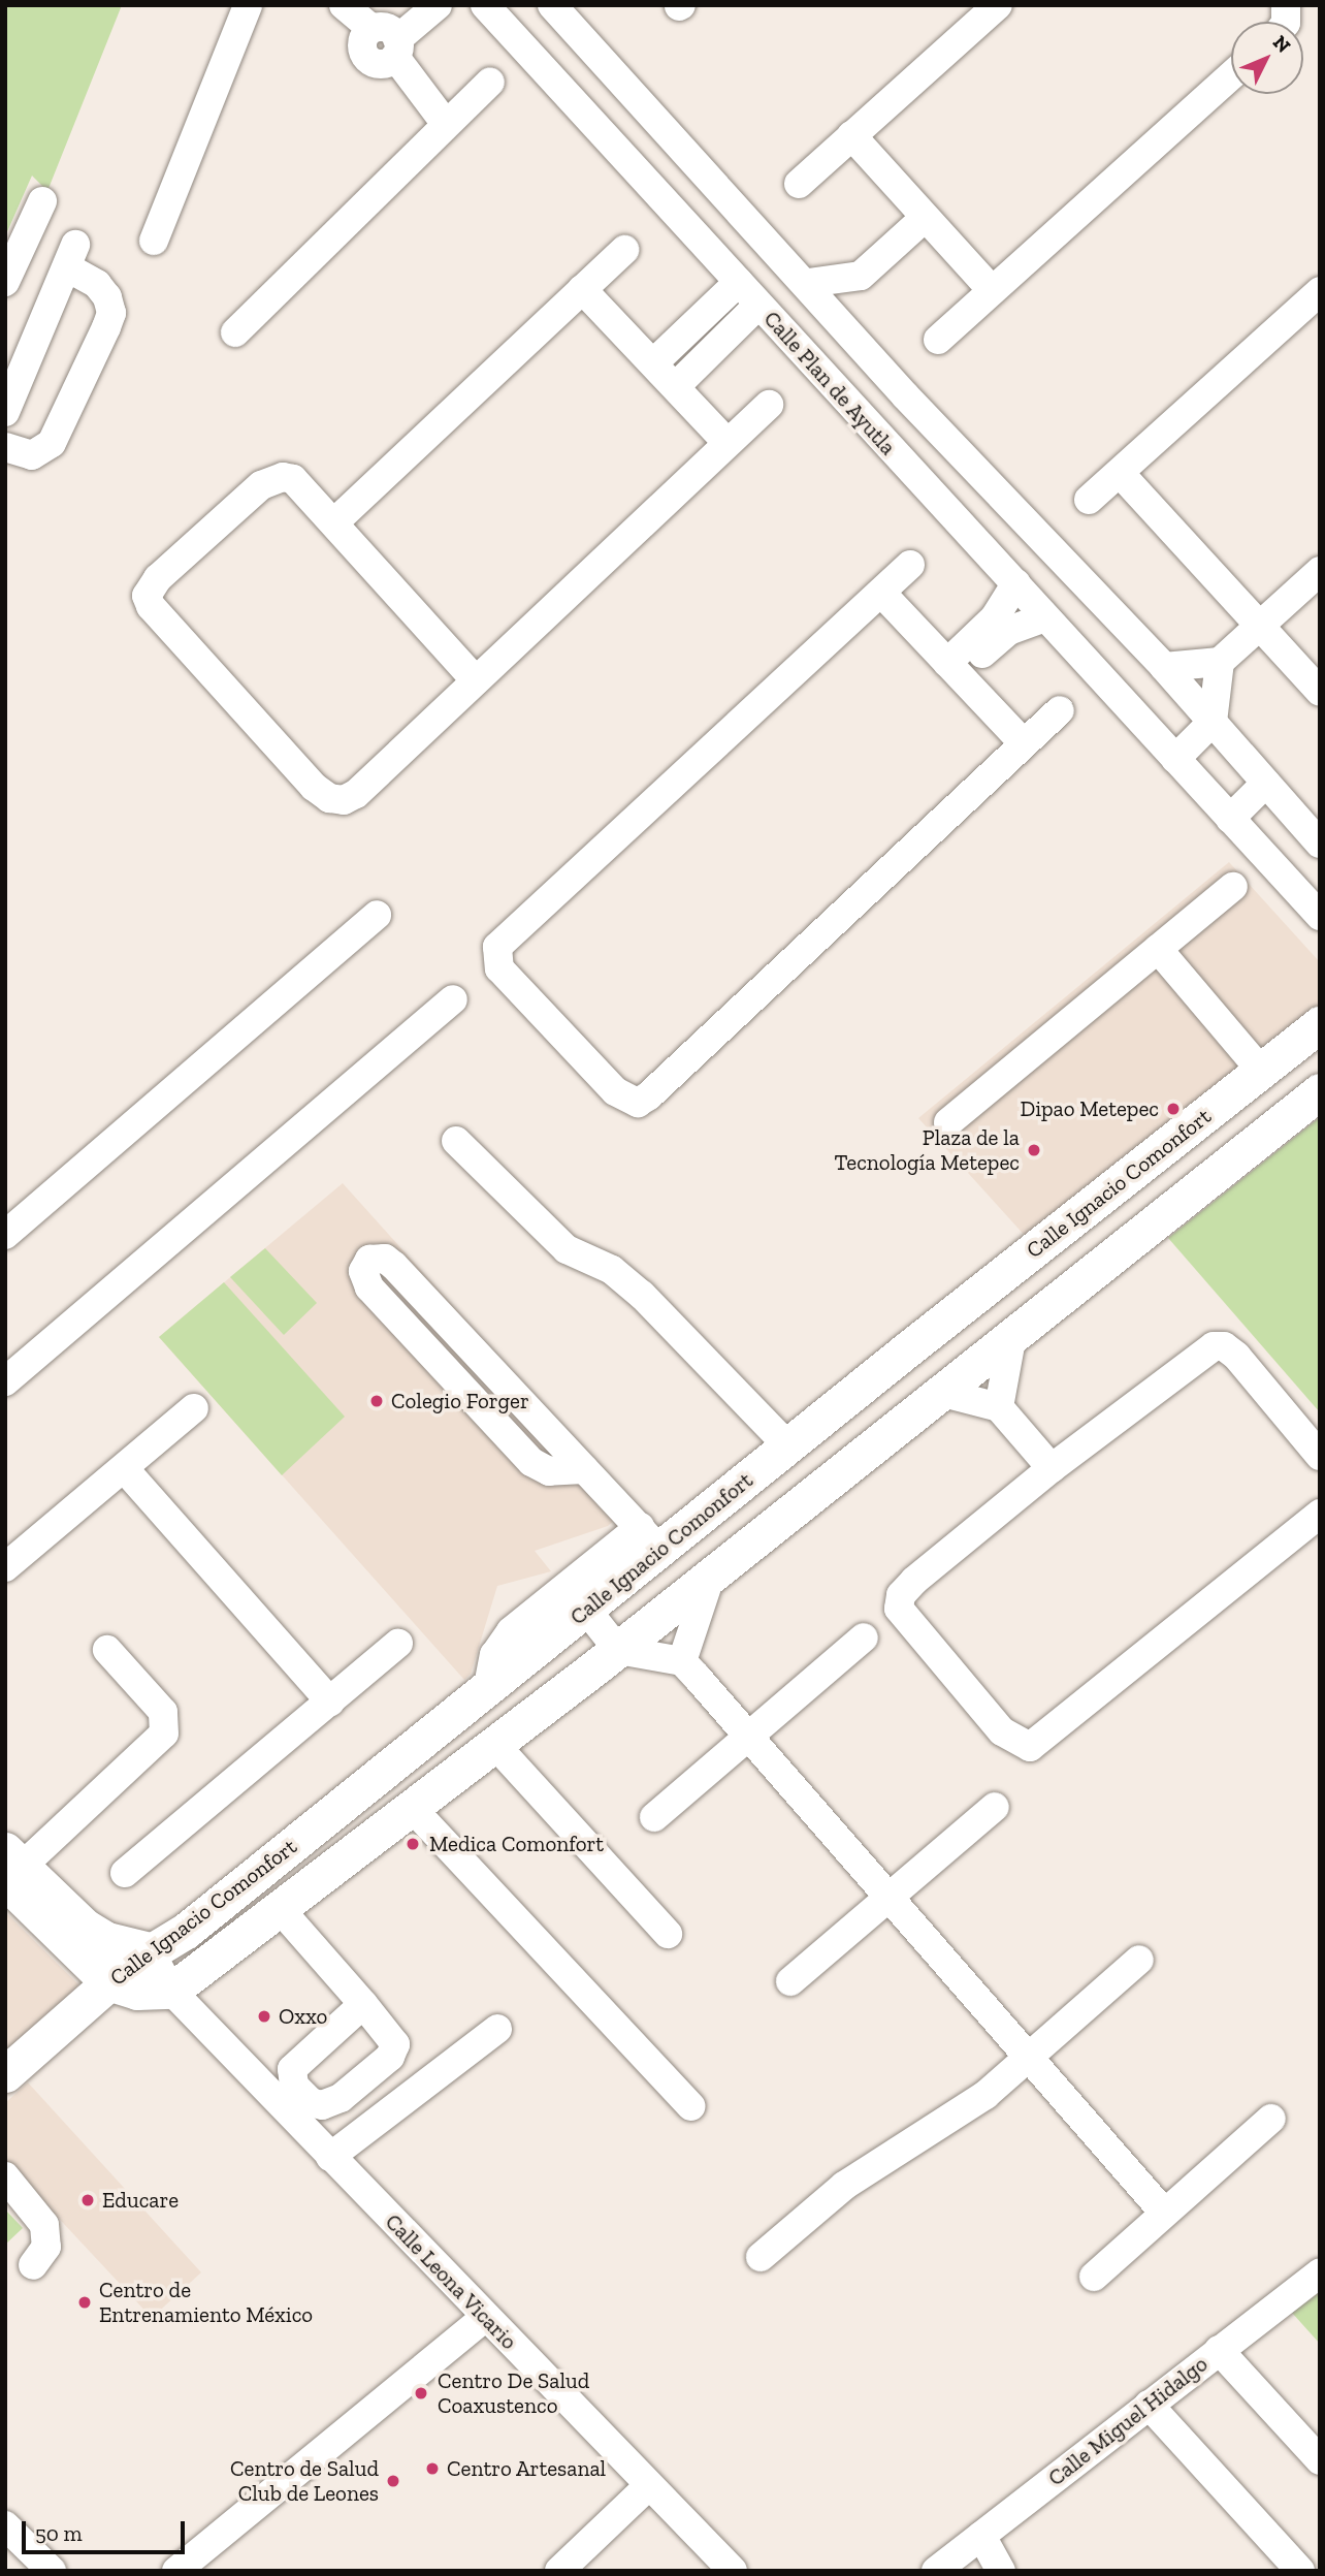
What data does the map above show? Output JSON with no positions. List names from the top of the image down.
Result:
{
  "streets": {
    "main road": ["Calle Ignacio Comonfort"],
    "street": ["Calle Plan de Ayutla", "Calle Leona Vicario", "Calle Miguel Hidalgo"]
  },
  "crossings": [
    ["Calle Ignacio Comonfort", "Calle Leona Vicario"]
  ],
  "places": [
    "Dipao Metepec",
    "Plaza de la Tecnología Metepec",
    "Colegio Forger",
    "Medica Comonfort",
    "Oxxo",
    "Educare",
    "Centro de Entrenamiento México",
    "Centro De Salud Coaxustenco",
    "Centro Artesanal",
    "Centro de Salud Club de Leones"
  ],
  "scale_bar": "50 m",
  "north": "top right"
}
